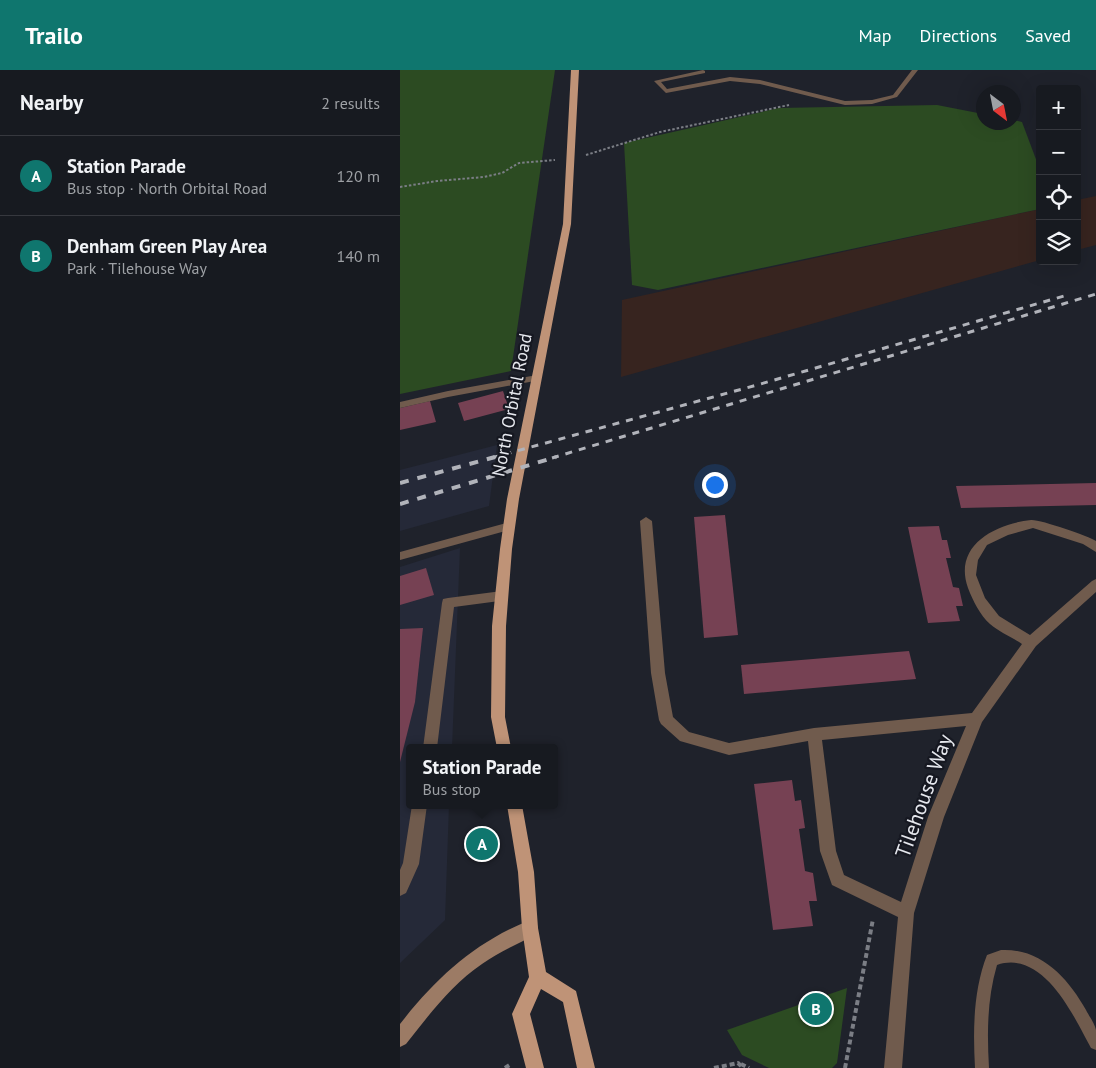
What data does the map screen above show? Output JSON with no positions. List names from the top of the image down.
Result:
{
  "streets": {
    "main road": ["North Orbital Road"],
    "street": ["Tilehouse Way"]
  },
  "north": "bottom right",
  "page": {
    "header": "Trailo",
    "nav": ["Map", "Directions", "Saved"],
    "heading": ["Nearby", "2 results"],
    "map_buttons": ["+", "−"],
    "list": [
      {
        "mark": "A",
        "name": "Station Parade",
        "note": "Bus stop · North Orbital Road",
        "value": "120 m"
      },
      {
        "mark": "B",
        "name": "Denham Green Play Area",
        "note": "Park · Tilehouse Way",
        "value": "140 m"
      }
    ],
    "popup": ["Station Parade", "Bus stop"],
    "pins": ["A", "B"]
  }
}
